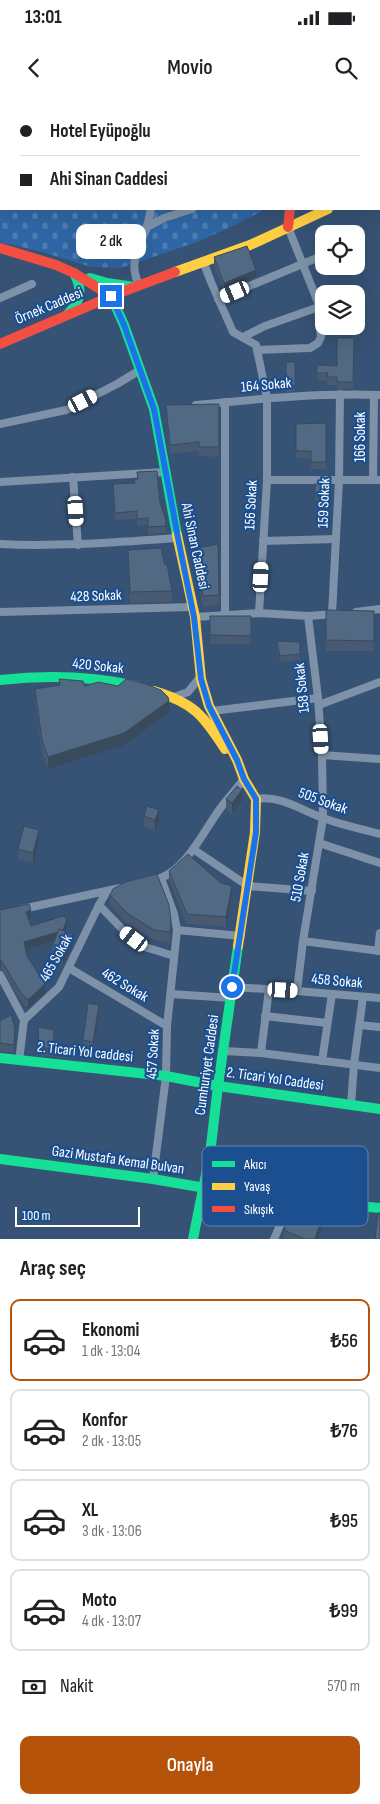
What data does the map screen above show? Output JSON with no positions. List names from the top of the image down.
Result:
{
  "streets": {
    "main road": [
      "Örnek Caddesi",
      "Ahi Sinan Caddesi",
      "420 Sokak",
      "2. Ticari Yol caddesi",
      "Cumhuriyet Caddesi",
      "2. Ticari Yol Caddesi",
      "Gazi Mustafa Kemal Bulvan"
    ],
    "street": [
      "164 Sokak",
      "166 Sokak",
      "159 Sokak",
      "156 Sokak",
      "428 Sokak",
      "158 Sokak",
      "505 Sokak",
      "510 Sokak",
      "465 Sokak",
      "458 Sokak",
      "462 Sokak",
      "457 Sokak"
    ]
  },
  "crossings": [
    ["Örnek Caddesi", "Ahi Sinan Caddesi"],
    ["164 Sokak", "166 Sokak"],
    ["164 Sokak", "159 Sokak"],
    ["164 Sokak", "156 Sokak"],
    ["159 Sokak", "428 Sokak"],
    ["156 Sokak", "428 Sokak"],
    ["Ahi Sinan Caddesi", "428 Sokak"],
    ["Ahi Sinan Caddesi", "420 Sokak"],
    ["Ahi Sinan Caddesi", "505 Sokak"],
    ["Ahi Sinan Caddesi", "Cumhuriyet Caddesi"],
    ["428 Sokak", "158 Sokak"],
    ["158 Sokak", "505 Sokak"],
    ["158 Sokak", "510 Sokak"],
    ["505 Sokak", "510 Sokak"],
    ["505 Sokak", "Cumhuriyet Caddesi"],
    ["510 Sokak", "458 Sokak"],
    ["465 Sokak", "462 Sokak"],
    ["458 Sokak", "Cumhuriyet Caddesi"],
    ["462 Sokak", "457 Sokak"],
    ["2. Ticari Yol caddesi", "457 Sokak"],
    ["2. Ticari Yol caddesi", "2. Ticari Yol Caddesi"],
    ["457 Sokak", "2. Ticari Yol Caddesi"],
    ["457 Sokak", "Gazi Mustafa Kemal Bulvan"],
    ["Cumhuriyet Caddesi", "2. Ticari Yol Caddesi"]
  ],
  "legend": ["Akıcı", "Yavaş", "Sıkışık"],
  "scale_bar": "100 m",
  "page": {
    "status": "13:01",
    "header": "Movio",
    "banner": ["Hotel Eyüpoğlu", "Ahi Sinan Caddesi"],
    "bubble": "2 dk",
    "scale": "100 m",
    "heading": "Araç seç",
    "list": [
      {
        "name": "Ekonomi",
        "note": "1 dk · 13:04",
        "value": "₺56"
      },
      {
        "name": "Konfor",
        "note": "2 dk · 13:05",
        "value": "₺76"
      },
      {
        "name": "XL",
        "note": "3 dk · 13:06",
        "value": "₺95"
      },
      {
        "name": "Moto",
        "note": "4 dk · 13:07",
        "value": "₺99"
      }
    ],
    "pay": ["Nakit", "570 m"],
    "buttons": "Onayla"
  }
}
